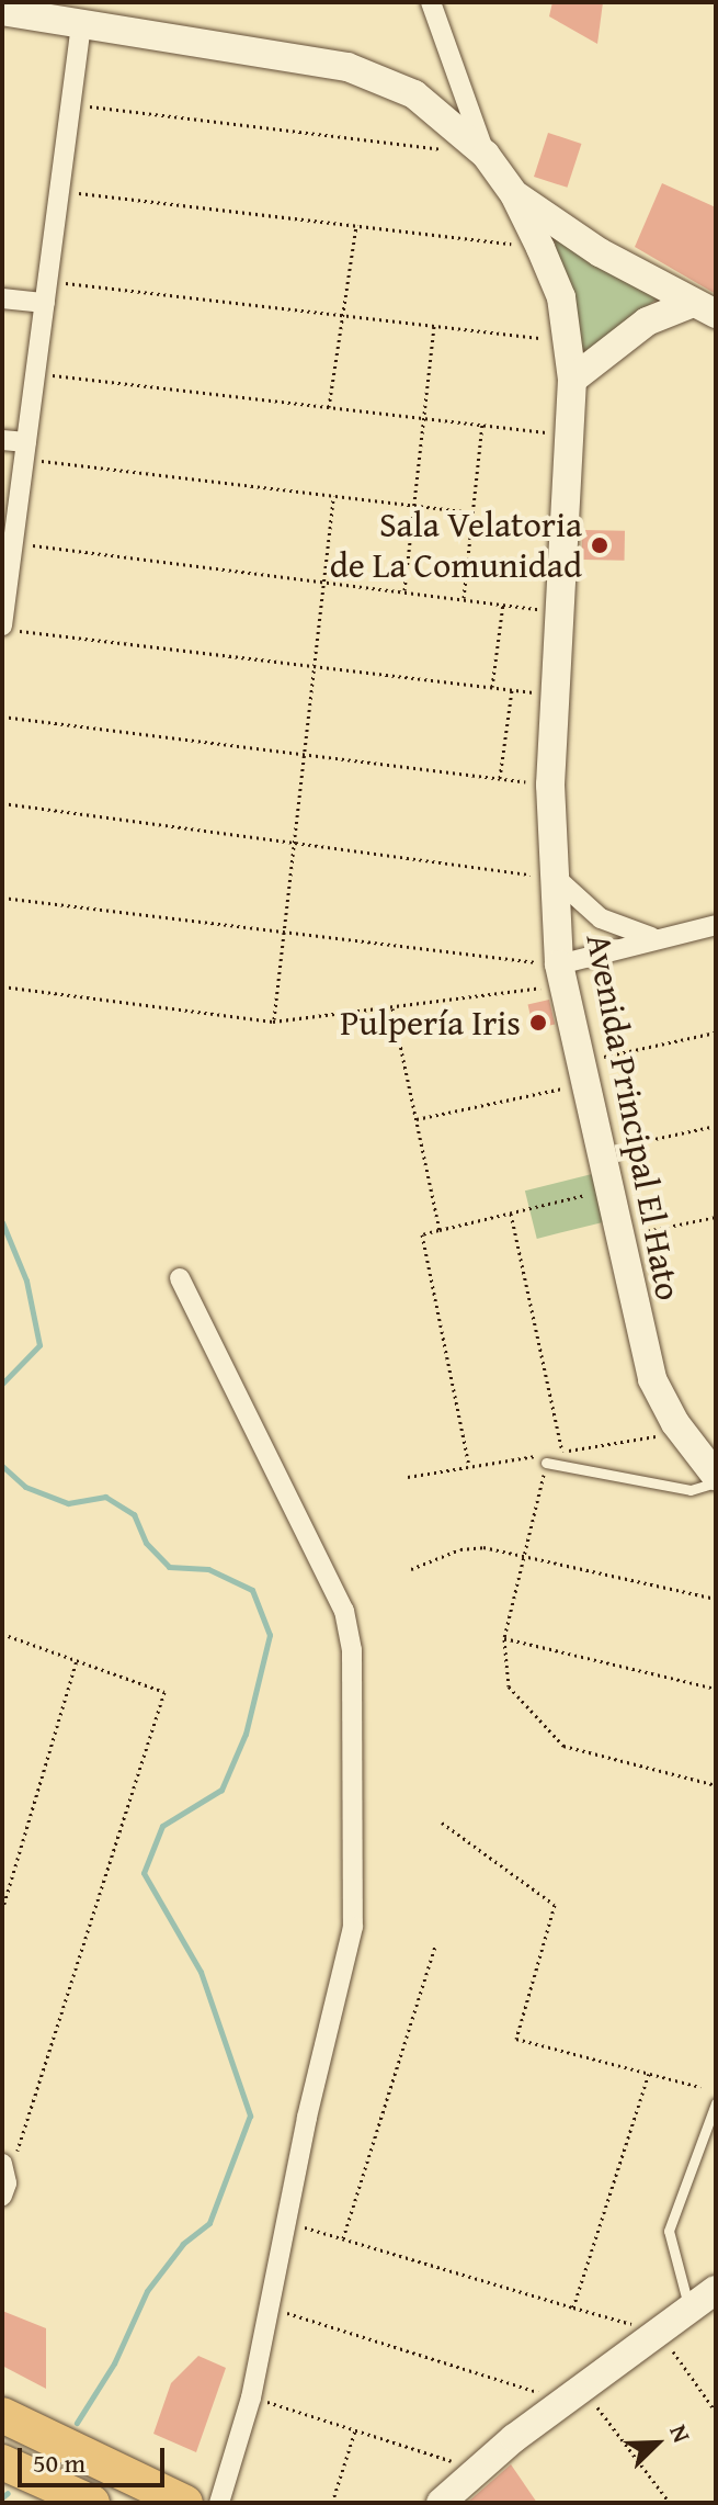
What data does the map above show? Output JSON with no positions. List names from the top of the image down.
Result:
{
  "streets": {
    "street": ["Avenida Principal El Hato"]
  },
  "places": ["Sala Velatoria de La Comunidad", "Pulpería Iris"],
  "scale_bar": "50 m",
  "north": "top right"
}
